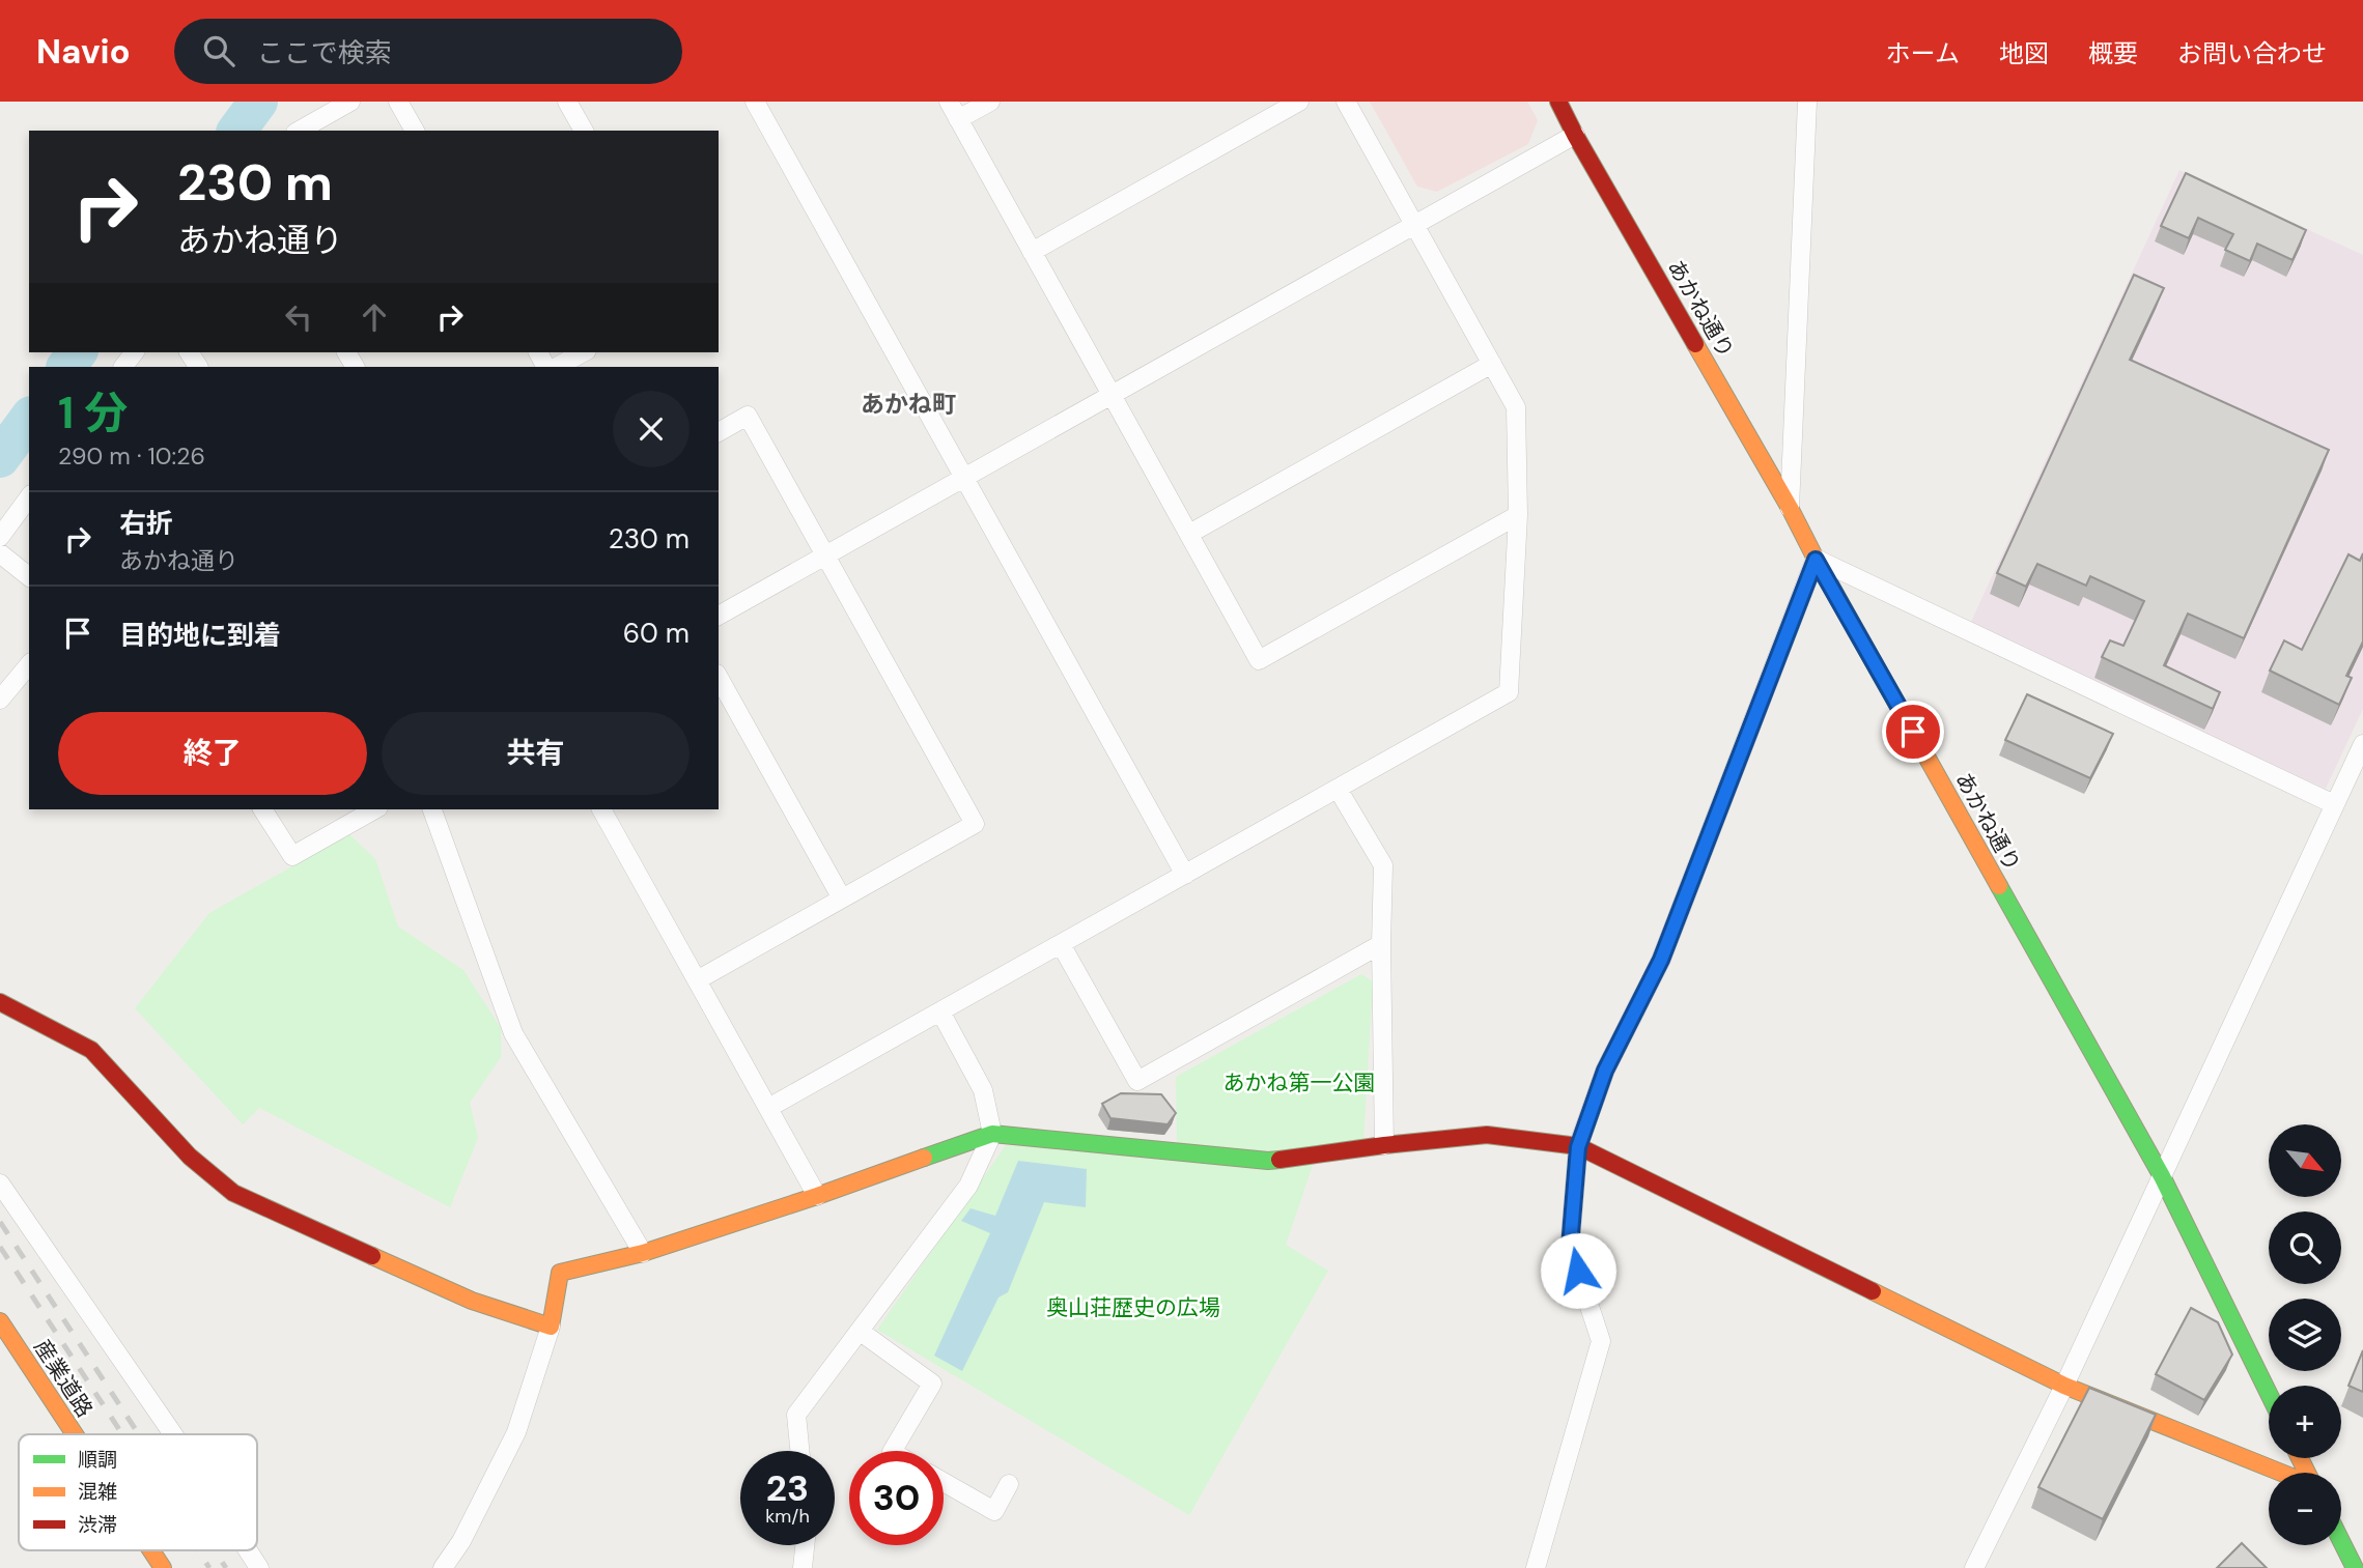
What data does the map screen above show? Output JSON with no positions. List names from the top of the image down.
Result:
{
  "streets": {
    "street": ["あかね通り", "産業道路"]
  },
  "districts": ["あかね町"],
  "parks": ["あかね第一公園", "奥山荘歴史の広場"],
  "legend": ["順調", "混雑", "渋滞"],
  "north": "bottom right",
  "page": {
    "header": "Navio",
    "search": "ここで検索",
    "nav": [
      "ホーム",
      "地図",
      "概要",
      "お問い合わせ"
    ],
    "turn": ["230 m", "あかね通り"],
    "heading": ["1 分", "290 m · 10:26"],
    "list": [
      {
        "name": "右折",
        "note": "あかね通り",
        "value": "230 m"
      },
      {
        "name": "目的地に到着",
        "value": "60 m"
      }
    ],
    "buttons": ["終了", "共有"],
    "map_buttons": ["+", "−"],
    "speed": "23 km/h",
    "limit": "30"
  }
}
